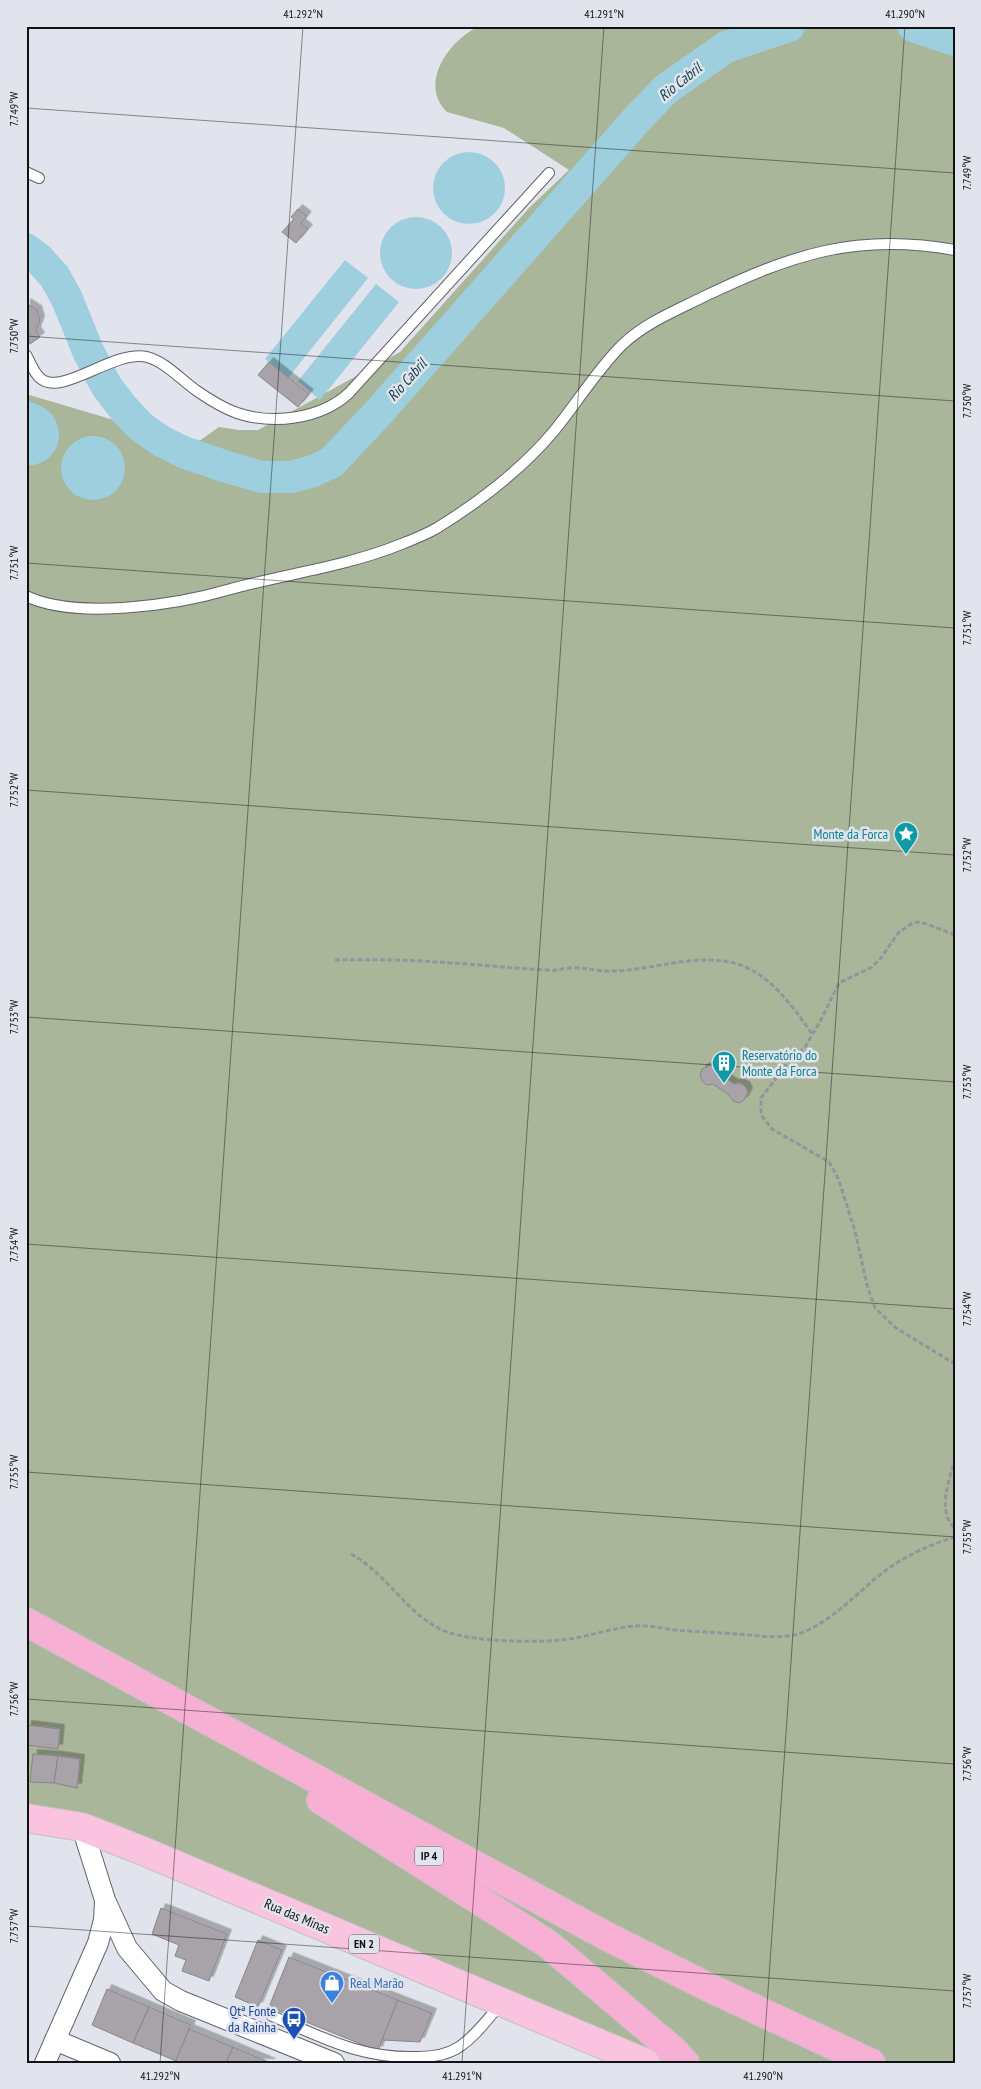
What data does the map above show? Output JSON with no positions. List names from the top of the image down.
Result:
{
  "streets": {
    "highway": ["IP 4"],
    "main road": ["Rua das Minas", "EN 2"]
  },
  "water": ["Rio Cabril"],
  "places": {
    "place": ["Monte da Forca"],
    "building": ["Reservatório do Monte da Forca"],
    "shop": ["Real Marão"],
    "bus stop": ["Qtª Fonte da Rainha"]
  },
  "coordinates": [
    "41.292°N",
    "41.291°N",
    "41.290°N",
    "7.749°W",
    "7.750°W",
    "7.751°W",
    "7.752°W",
    "7.753°W",
    "7.754°W",
    "7.755°W",
    "7.756°W",
    "7.757°W"
  ]
}
